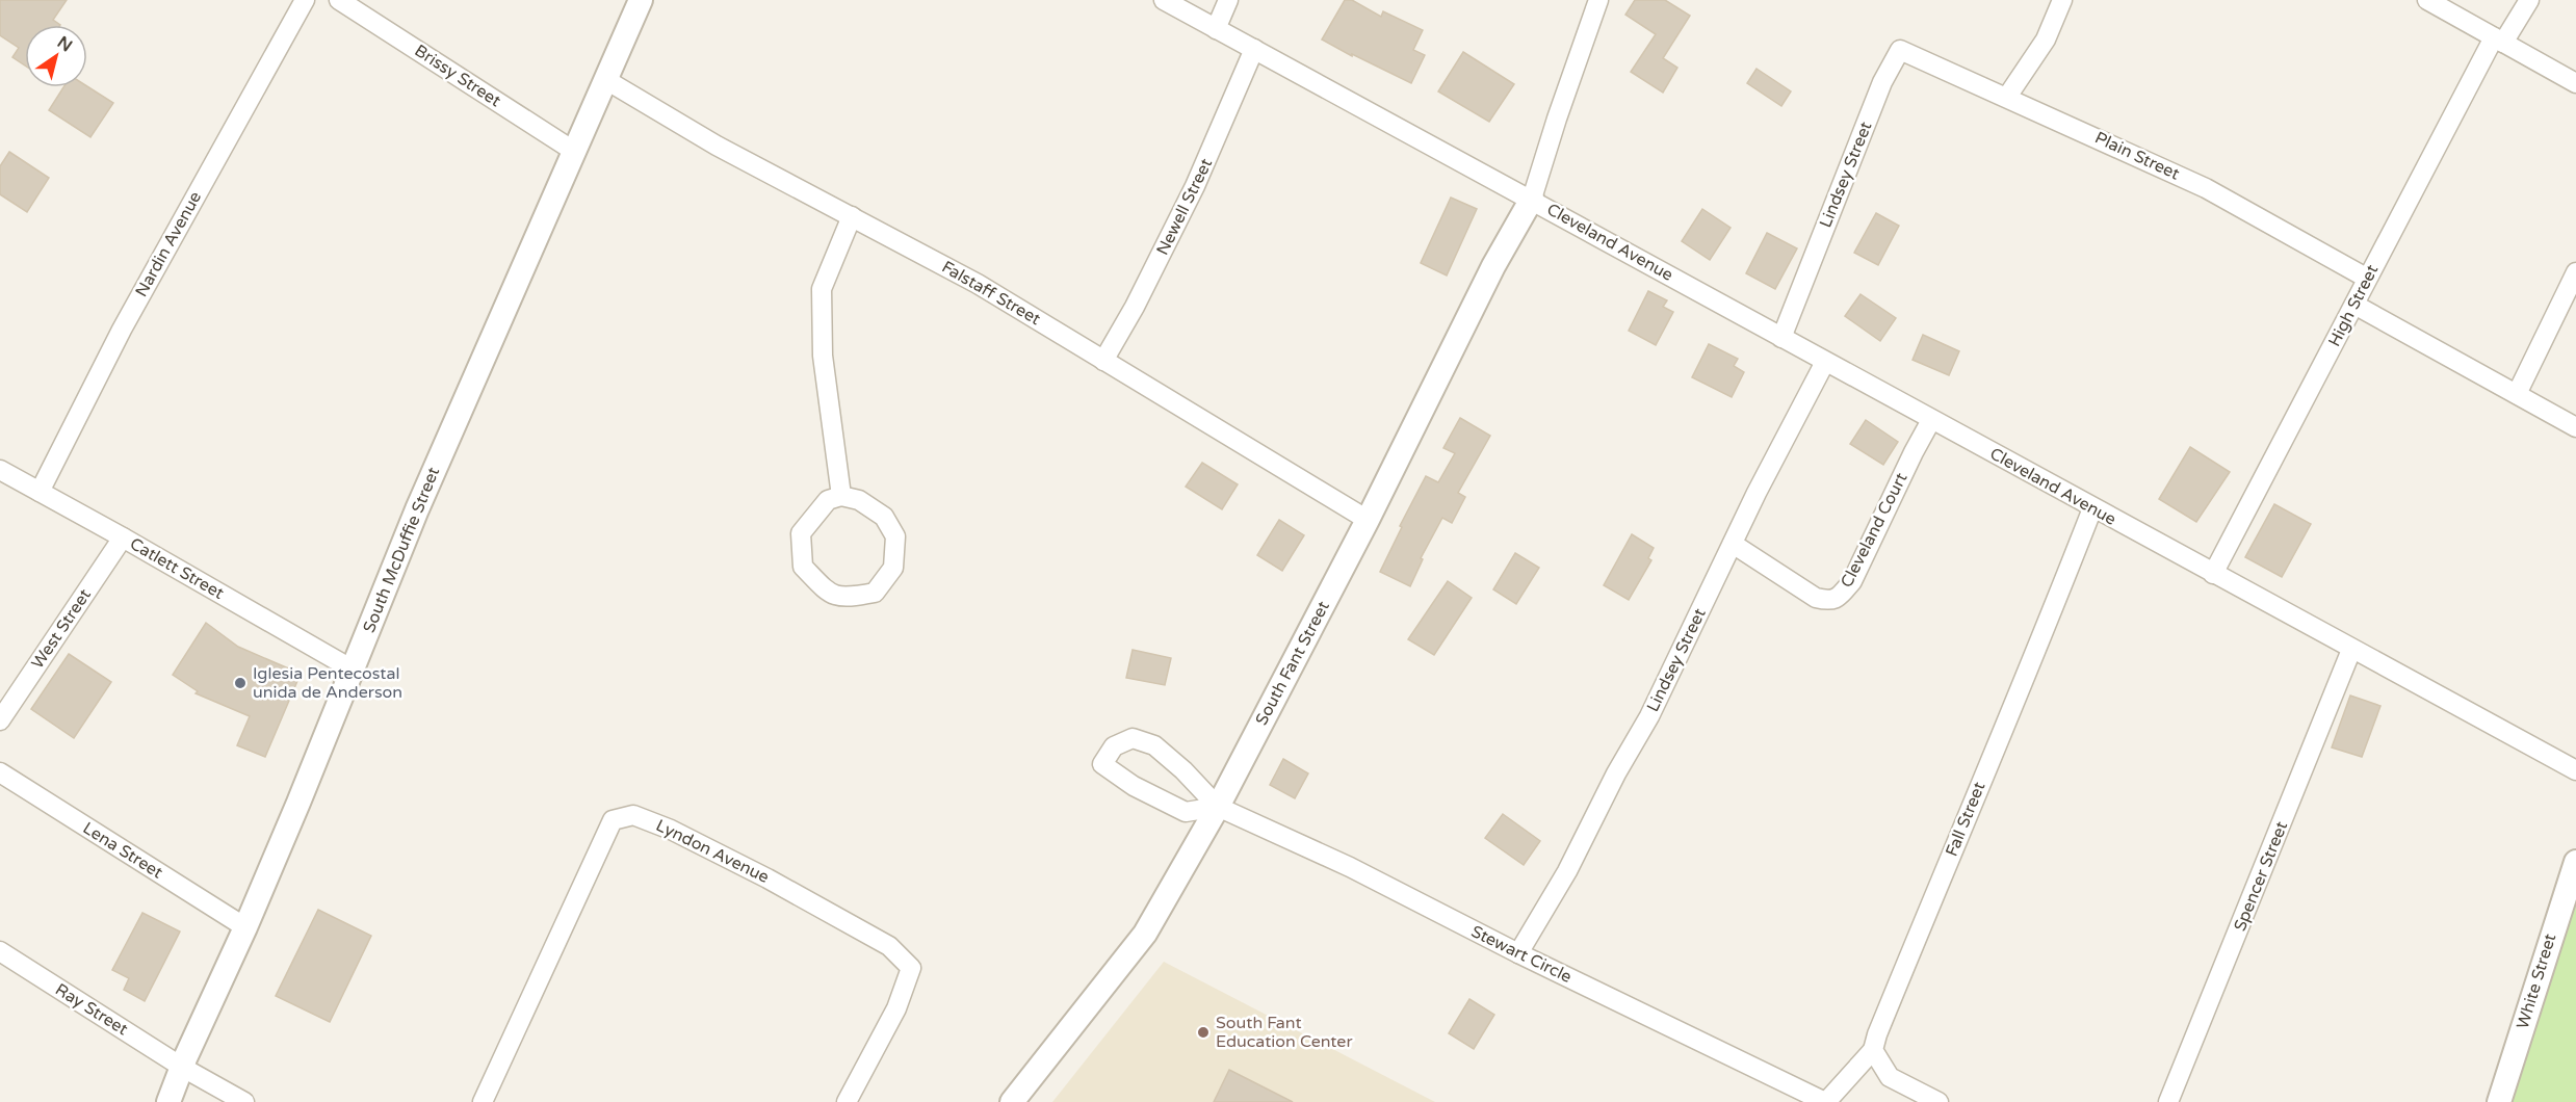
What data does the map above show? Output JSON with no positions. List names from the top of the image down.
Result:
{
  "streets": {
    "street": [
      "Brissy Street",
      "Plain Street",
      "Lindsey Street",
      "Newell Street",
      "Cleveland Avenue",
      "Nardin Avenue",
      "Falstaff Street",
      "High Street",
      "Cleveland Court",
      "South McDuffie Street",
      "Catlett Street",
      "West Street",
      "South Fant Street",
      "Fall Street",
      "Lena Street",
      "Lyndon Avenue",
      "Spencer Street",
      "Stewart Circle",
      "White Street",
      "Ray Street"
    ]
  },
  "crossings": [
    ["Brissy Street", "South McDuffie Street"],
    ["Plain Street", "Lindsey Street"],
    ["Plain Street", "High Street"],
    ["Lindsey Street", "Cleveland Avenue"],
    ["Lindsey Street", "Cleveland Court"],
    ["Lindsey Street", "Stewart Circle"],
    ["Newell Street", "Cleveland Avenue"],
    ["Newell Street", "Falstaff Street"],
    ["Cleveland Avenue", "High Street"],
    ["Cleveland Avenue", "Cleveland Court"],
    ["Cleveland Avenue", "South Fant Street"],
    ["Cleveland Avenue", "Fall Street"],
    ["Cleveland Avenue", "Spencer Street"],
    ["Nardin Avenue", "Catlett Street"],
    ["Falstaff Street", "South McDuffie Street"],
    ["Falstaff Street", "South Fant Street"],
    ["South McDuffie Street", "Catlett Street"],
    ["South McDuffie Street", "Lena Street"],
    ["South McDuffie Street", "Ray Street"],
    ["Catlett Street", "West Street"],
    ["South Fant Street", "Stewart Circle"]
  ],
  "places": ["Iglesia Pentecostal unida de Anderson", "South Fant Education Center"],
  "north": "top right"
}
